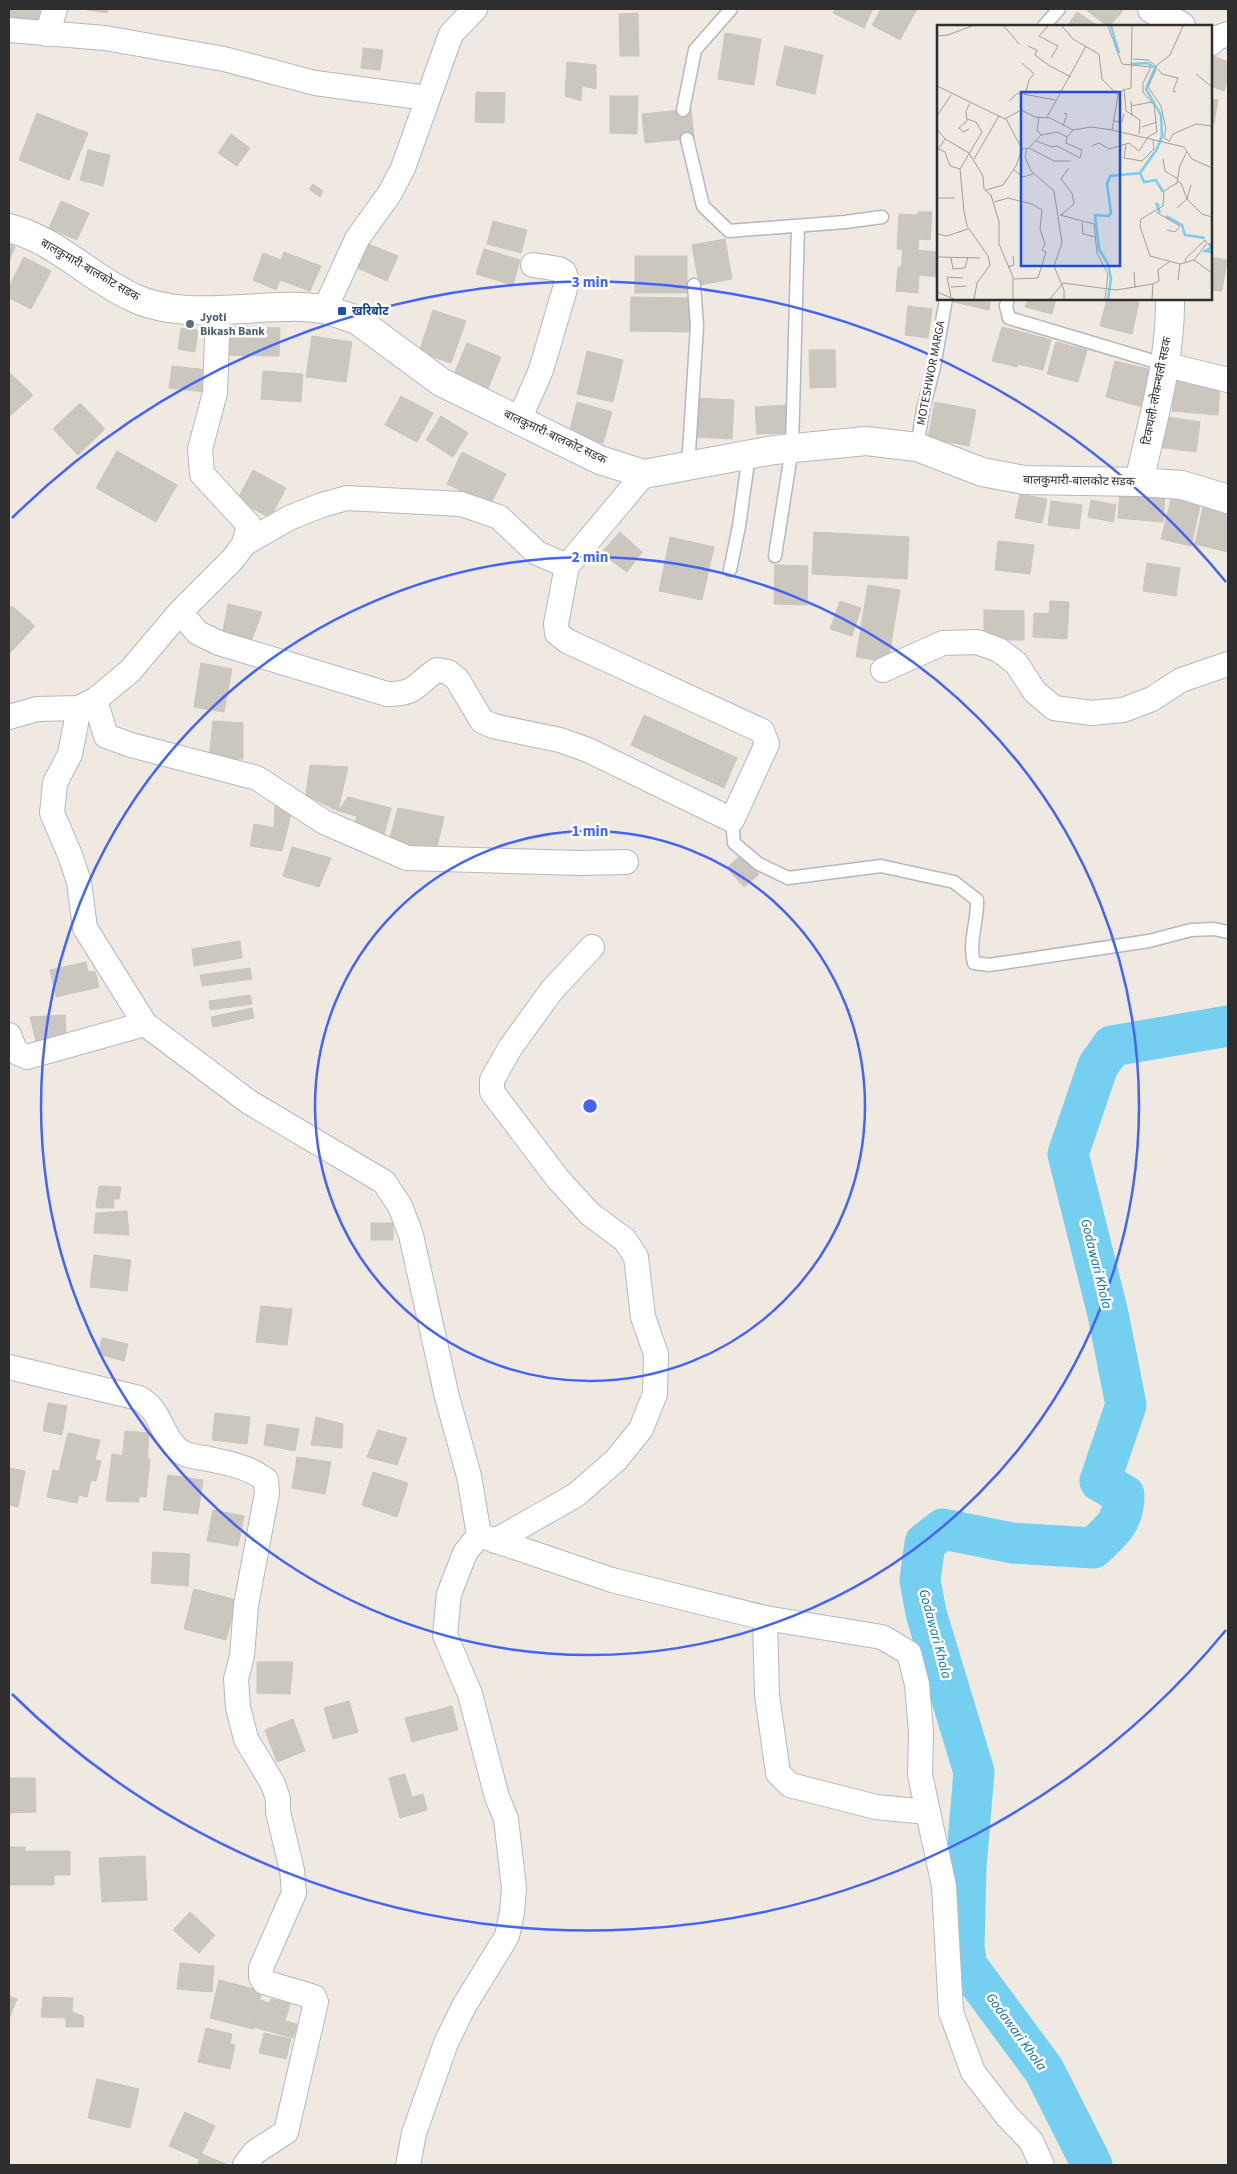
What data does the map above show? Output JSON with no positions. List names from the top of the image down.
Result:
{
  "streets": {
    "street": ["बालकुमारी-बालकोट सडक", "टिकथली-लोकन्थली सडक"],
    "lane": ["MOTESHWOR MARGA"]
  },
  "crossings": [
    ["बालकुमारी-बालकोट सडक", "MOTESHWOR MARGA"],
    ["बालकुमारी-बालकोट सडक", "टिकथली-लोकन्थली सडक"]
  ],
  "water": ["Godawari Khola"],
  "places": {
    "transit": ["खरिबोट"],
    "other": ["Jyoti Bikash Bank"]
  },
  "rings": ["3 min", "2 min", "1 min"]
}
